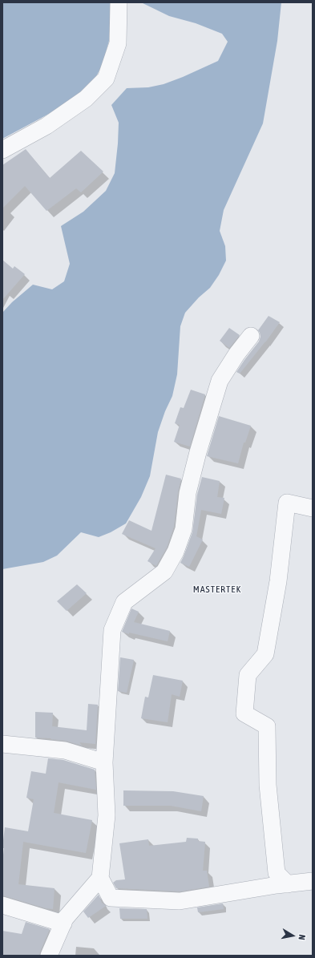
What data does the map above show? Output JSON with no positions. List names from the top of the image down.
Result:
{
  "districts": ["MASTERTEK"],
  "north": "right"
}
